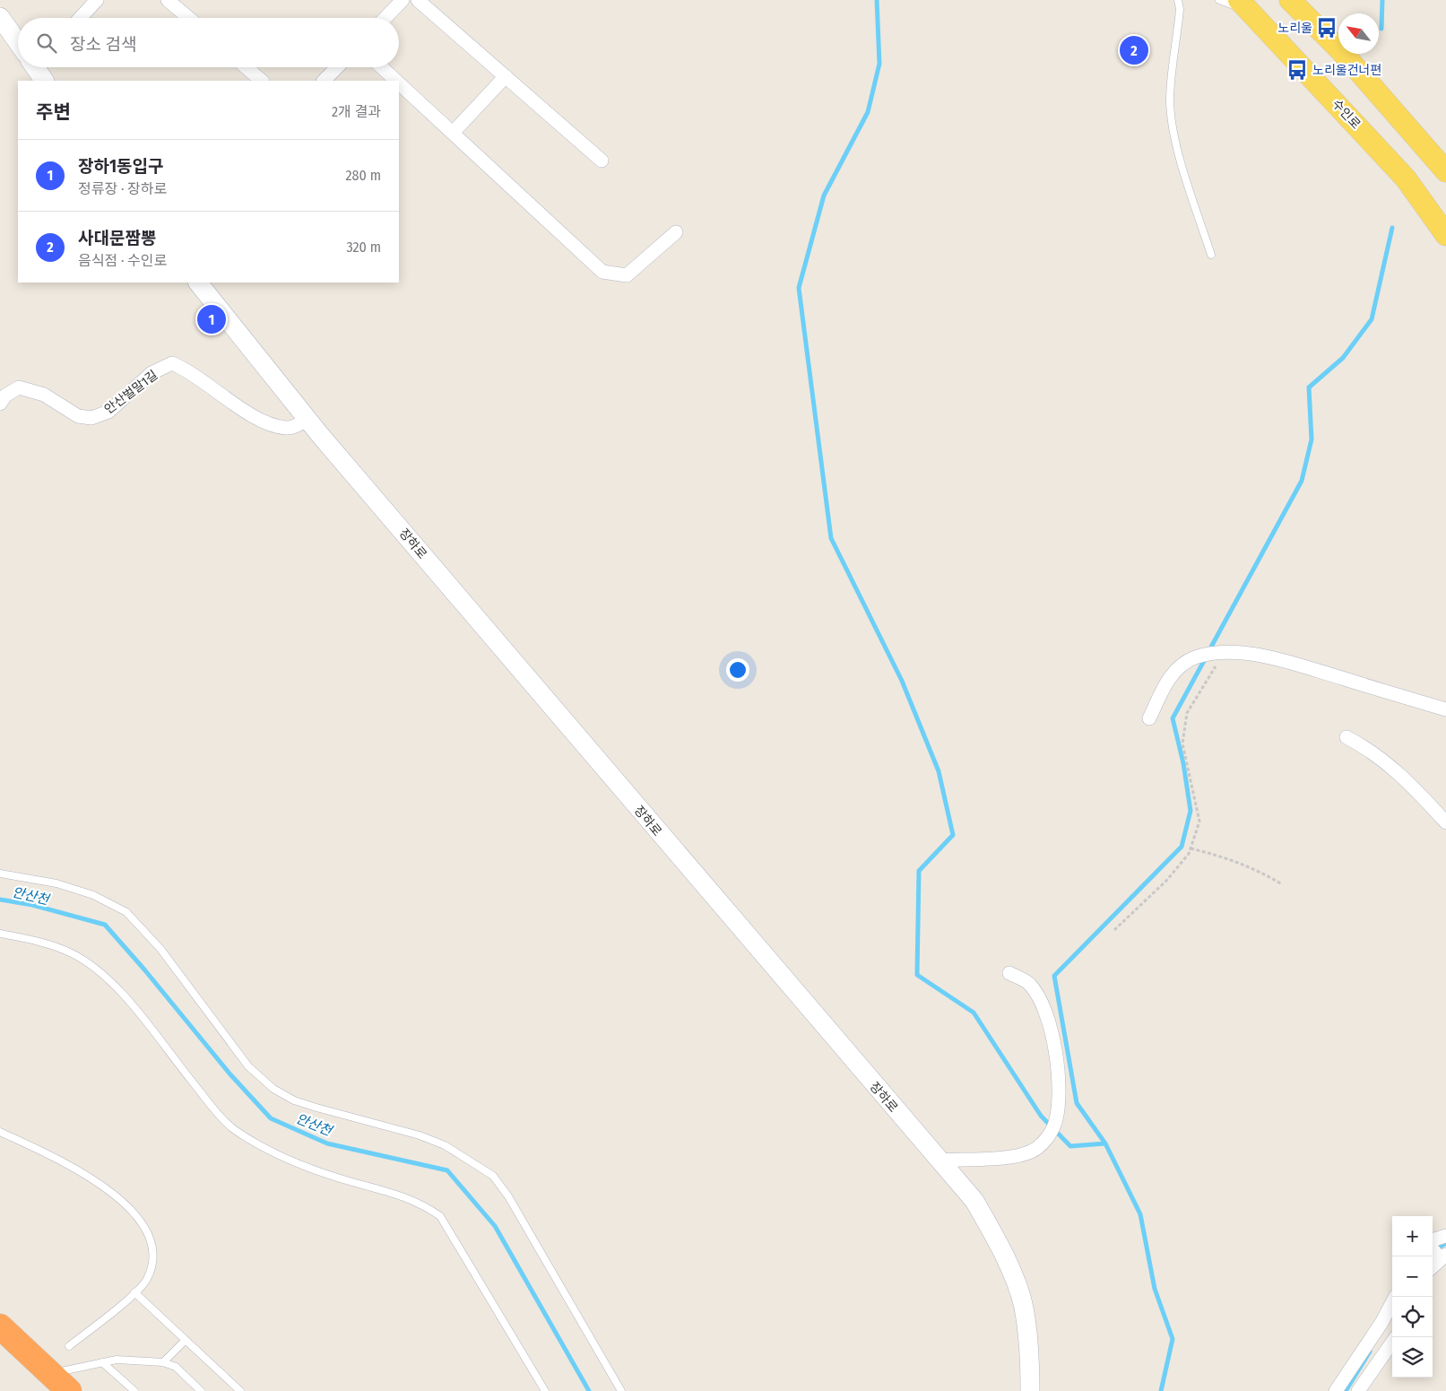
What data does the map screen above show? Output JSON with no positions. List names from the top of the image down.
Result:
{
  "streets": {
    "main road": ["수인로"],
    "street": ["안산벌말1길", "장하로"]
  },
  "crossings": [
    ["안산벌말1길", "장하로"]
  ],
  "water": ["안산천"],
  "places": {
    "bus stop": ["노리울", "노리울건너편"]
  },
  "north": "top left",
  "page": {
    "search": "장소 검색",
    "pins": ["2", "1"],
    "heading": ["주변", "2개 결과"],
    "list": [
      {
        "mark": "1",
        "name": "장하1동입구",
        "note": "정류장 · 장하로",
        "value": "280 m"
      },
      {
        "mark": "2",
        "name": "사대문짬뽕",
        "note": "음식점 · 수인로",
        "value": "320 m"
      }
    ],
    "map_buttons": ["+", "−"]
  }
}
